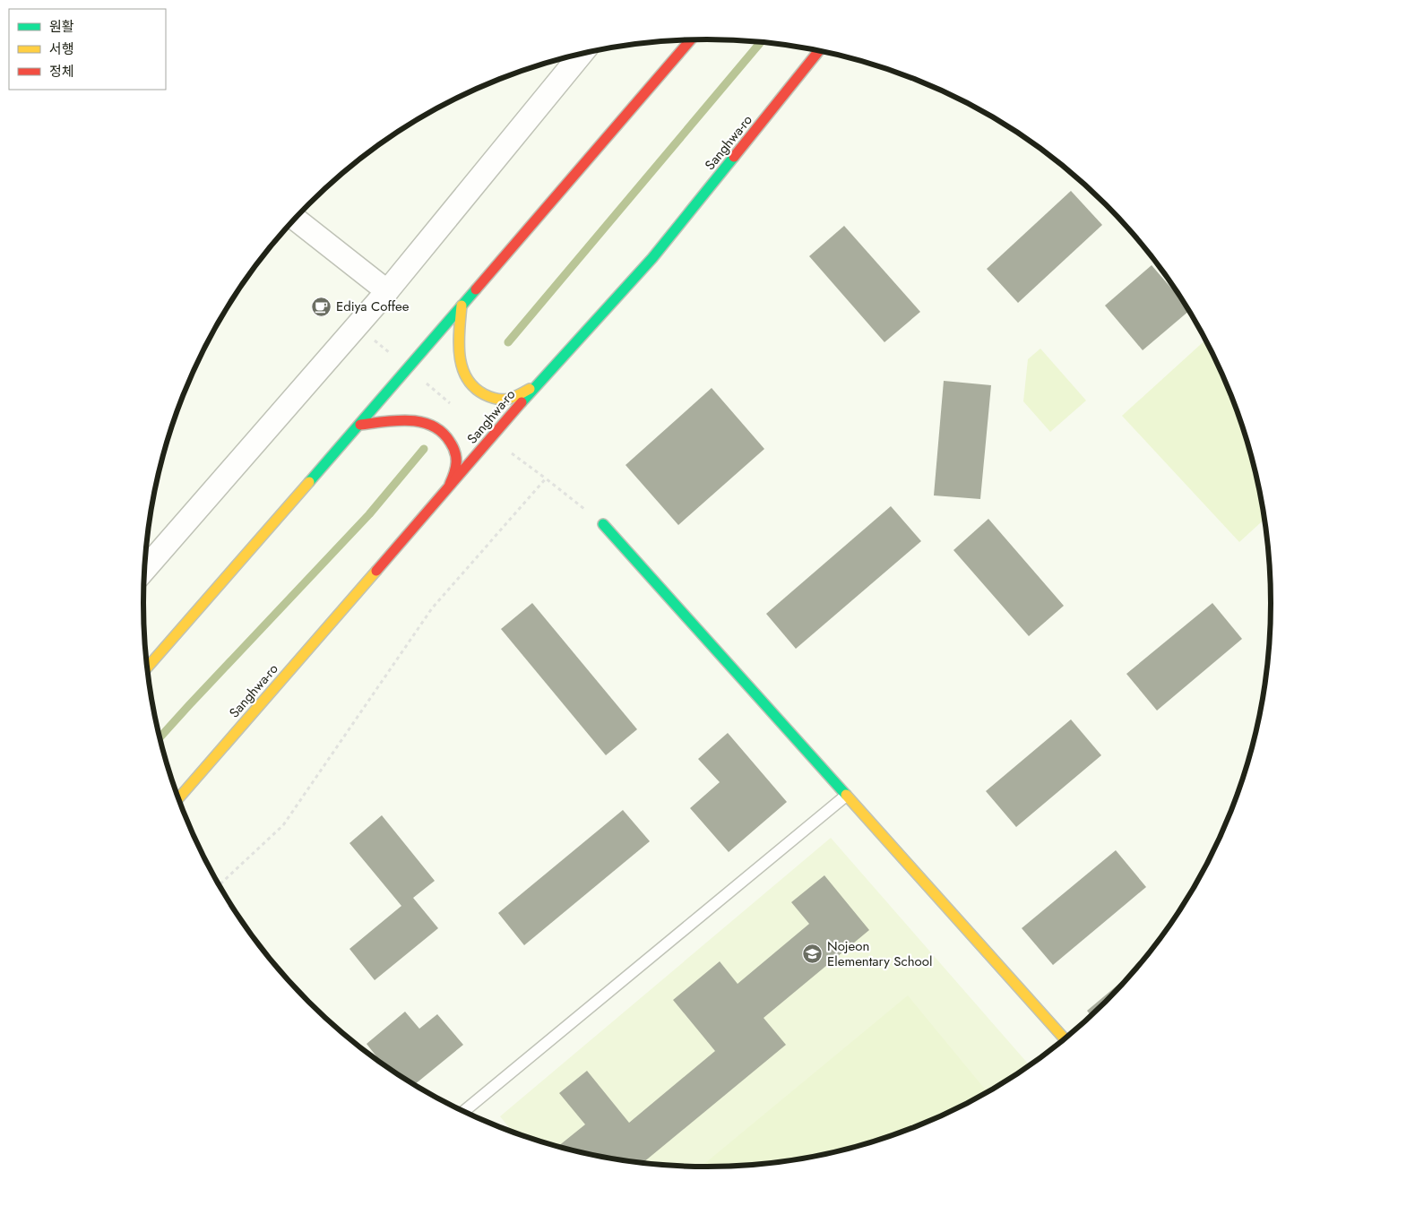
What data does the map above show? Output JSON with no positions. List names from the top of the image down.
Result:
{
  "streets": {
    "main road": ["Sanghwa-ro"]
  },
  "places": {
    "cafe": ["Ediya Coffee"],
    "school or university": ["Nojeon Elementary School"]
  },
  "legend": ["원활", "서행", "정체"]
}
